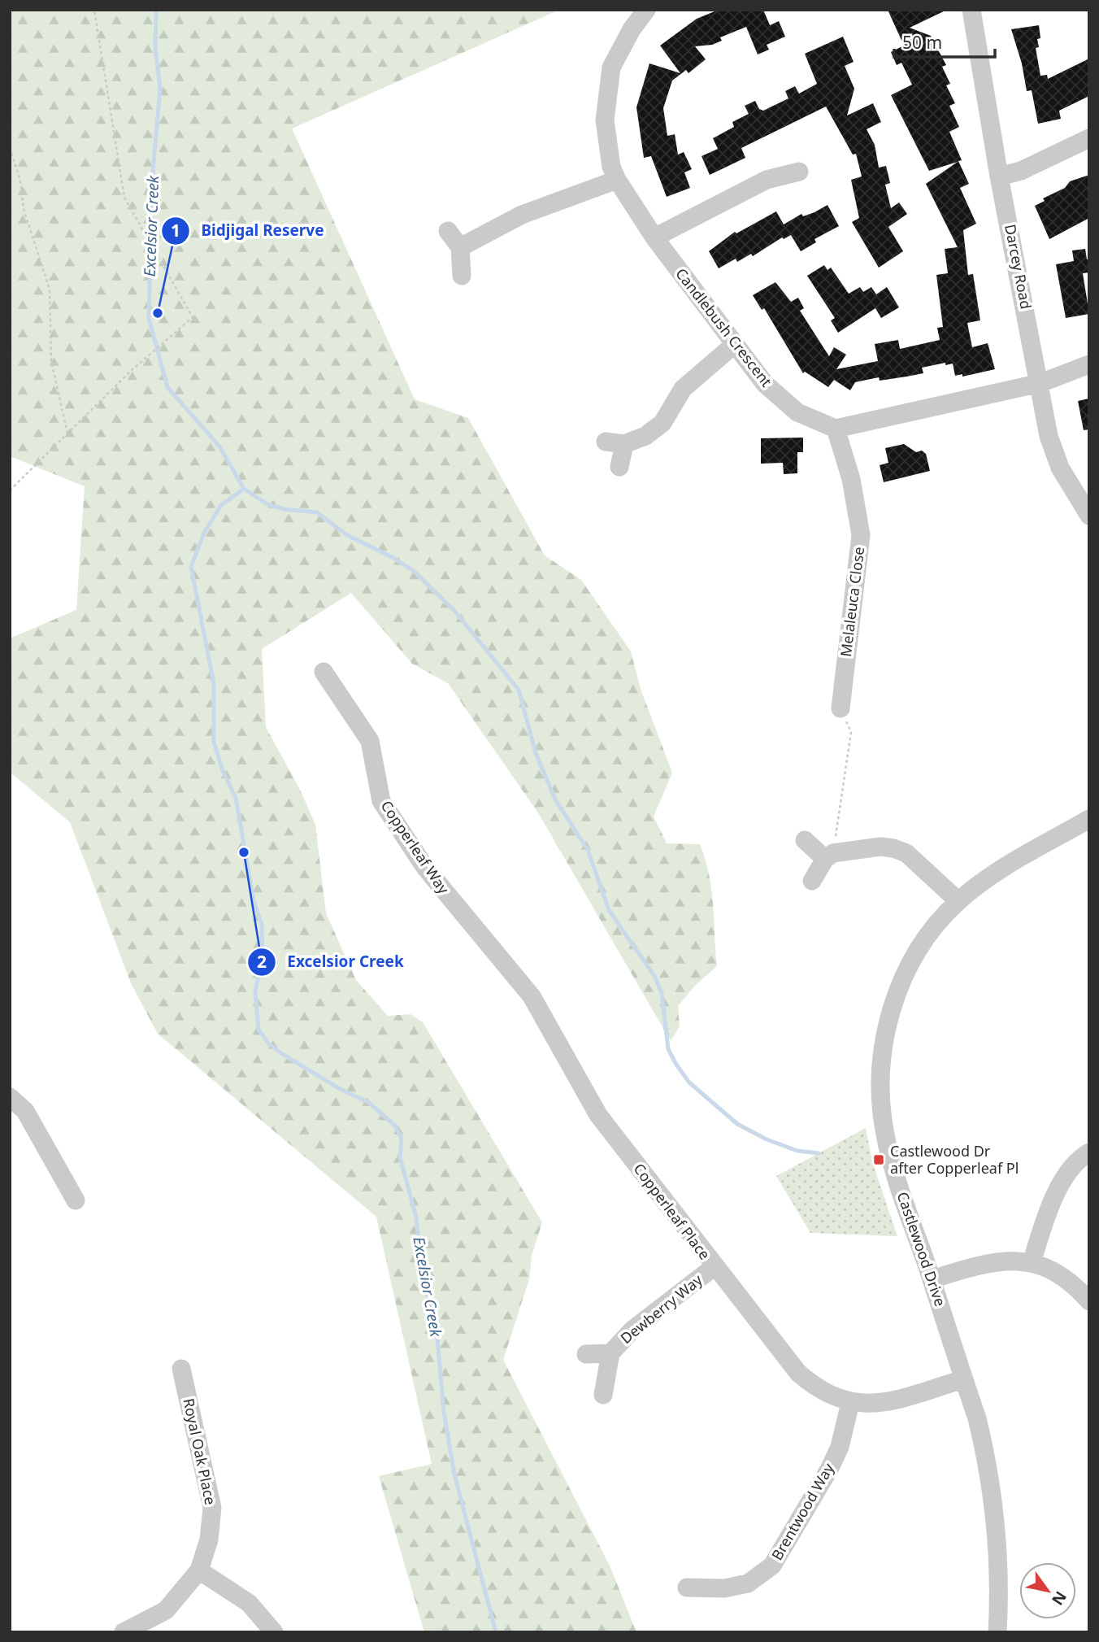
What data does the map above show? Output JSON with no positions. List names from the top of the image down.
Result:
{
  "streets": {
    "street": [
      "Darcey Road",
      "Candlebush Crescent",
      "Melaleuca Close",
      "Copperleaf Way",
      "Copperleaf Place",
      "Castlewood Drive",
      "Dewberry Way",
      "Royal Oak Place",
      "Brentwood Way"
    ]
  },
  "crossings": [
    ["Candlebush Crescent", "Melaleuca Close"],
    ["Copperleaf Way", "Copperleaf Place"],
    ["Copperleaf Place", "Castlewood Drive"],
    ["Copperleaf Place", "Dewberry Way"],
    ["Copperleaf Place", "Brentwood Way"]
  ],
  "water": ["Excelsior Creek"],
  "places": {
    "other": ["Bidjigal Reserve", "Excelsior Creek"],
    "transit": ["Castlewood Dr after Copperleaf Pl"]
  },
  "scale_bar": "50 m",
  "north": "bottom right"
}
